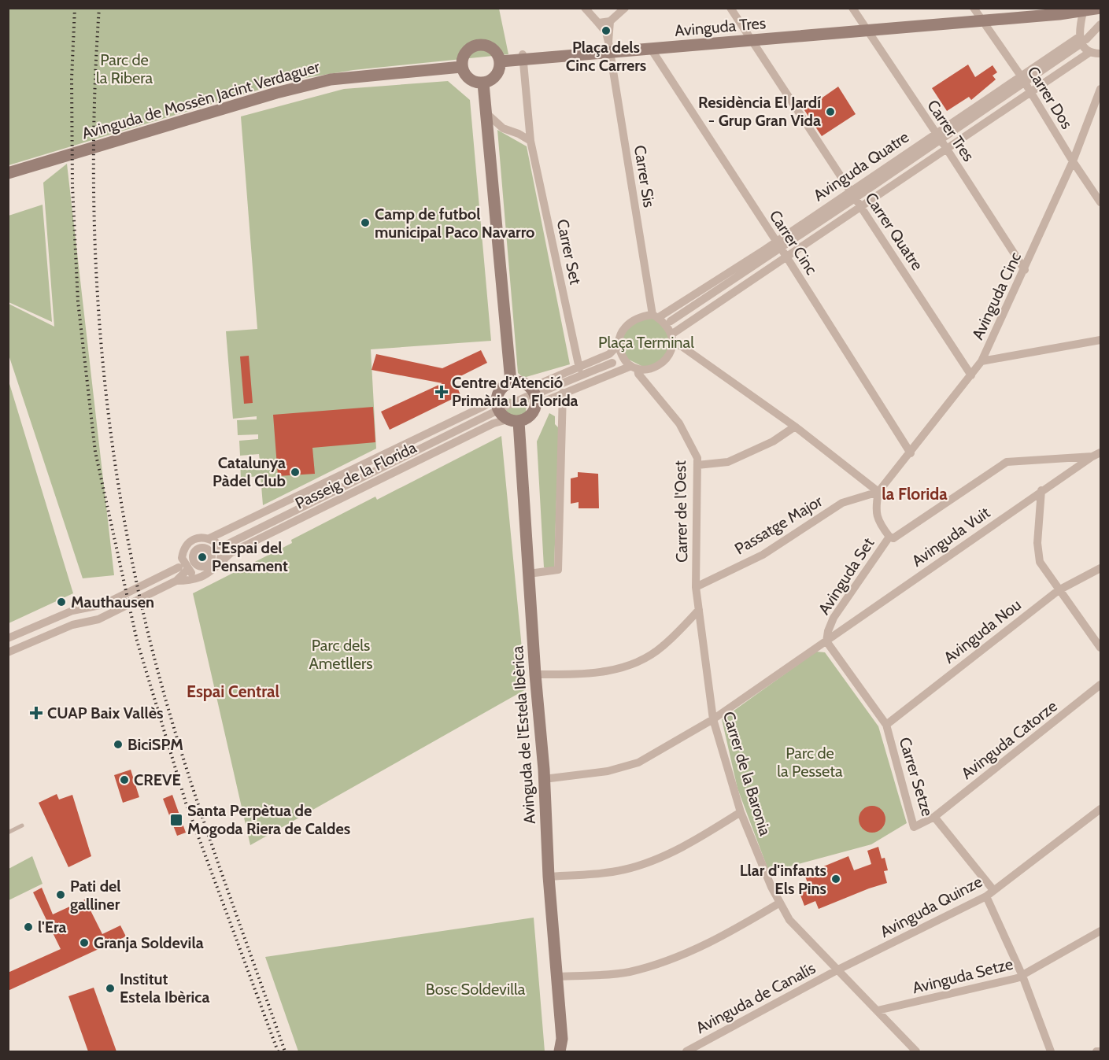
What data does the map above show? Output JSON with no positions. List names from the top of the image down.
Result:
{
  "streets": {
    "main road": ["Avinguda Tres", "Avinguda de Mossèn Jacint Verdaguer", "Avinguda de l'Estela Ibèrica"],
    "street": [
      "Carrer Dos",
      "Carrer Tres",
      "Avinguda Quatre",
      "Carrer Sis",
      "Carrer Quatre",
      "Carrer Cinc",
      "Carrer Set",
      "Avinguda Cinc",
      "Passeig de la Florida",
      "Carrer de l'Oest",
      "Passatge Major",
      "Avinguda Vuit",
      "Avinguda Set",
      "Avinguda Nou",
      "Avinguda Catorze",
      "Carrer de la Baronia",
      "Carrer Setze",
      "Avinguda Quinze",
      "Avinguda Setze",
      "Avinguda de Canalís"
    ]
  },
  "crossings": [
    ["Avinguda Tres", "Carrer Dos"],
    ["Avinguda Tres", "Avinguda de Mossèn Jacint Verdaguer"],
    ["Avinguda Tres", "Carrer Tres"],
    ["Avinguda Tres", "Carrer Sis"],
    ["Avinguda Tres", "Carrer Quatre"],
    ["Avinguda Tres", "Carrer Cinc"],
    ["Avinguda Tres", "Carrer Set"],
    ["Carrer Dos", "Avinguda Quatre"],
    ["Carrer Dos", "Avinguda Cinc"],
    ["Carrer Tres", "Avinguda Quatre"],
    ["Carrer Tres", "Avinguda Cinc"],
    ["Avinguda Quatre", "Carrer Sis"],
    ["Avinguda Quatre", "Carrer Quatre"],
    ["Avinguda Quatre", "Carrer Cinc"],
    ["Avinguda Quatre", "Carrer de l'Oest"],
    ["Carrer Sis", "Carrer de l'Oest"],
    ["Carrer Quatre", "Avinguda Cinc"],
    ["Carrer Cinc", "Avinguda Cinc"],
    ["Avinguda Cinc", "Passatge Major"],
    ["Passeig de la Florida", "Avinguda de l'Estela Ibèrica"],
    ["Carrer de l'Oest", "Passatge Major"],
    ["Carrer de l'Oest", "Carrer de la Baronia"],
    ["Passatge Major", "Carrer de la Baronia"],
    ["Avinguda Vuit", "Avinguda Set"],
    ["Avinguda Vuit", "Avinguda de l'Estela Ibèrica"],
    ["Avinguda Vuit", "Carrer de la Baronia"],
    ["Avinguda Vuit", "Carrer Setze"],
    ["Avinguda Set", "Carrer Setze"],
    ["Avinguda Nou", "Carrer Setze"],
    ["Avinguda Catorze", "Carrer Setze"],
    ["Carrer de la Baronia", "Avinguda Quinze"],
    ["Carrer de la Baronia", "Avinguda Setze"],
    ["Carrer de la Baronia", "Avinguda de Canalís"],
    ["Carrer Setze", "Avinguda Quinze"],
    ["Avinguda Quinze", "Avinguda de Canalís"]
  ],
  "districts": ["la Florida", "Espai Central"],
  "parks": [
    "Parc de la Ribera",
    "Plaça Terminal",
    "Parc dels Ametllers",
    "Parc de la Pesseta",
    "Bosc Soldevilla"
  ],
  "places": {
    "other": [
      "Plaça dels Cinc Carrers",
      "Residència El Jardí - Grup Gran Vida",
      "Camp de futbol municipal Paco Navarro",
      "Catalunya Pàdel Club",
      "L'Espai del Pensament",
      "Mauthausen",
      "BiciSPM",
      "CREVE",
      "Llar d'infants Els Pins",
      "Pati del galliner",
      "l'Era",
      "Granja Soldevila",
      "Institut Estela Ibèrica"
    ],
    "health": ["Centre d'Atenció Primària La Florida", "CUAP Baix Vallès"],
    "transit": ["Santa Perpètua de Mogoda Riera de Caldes"]
  }
}
